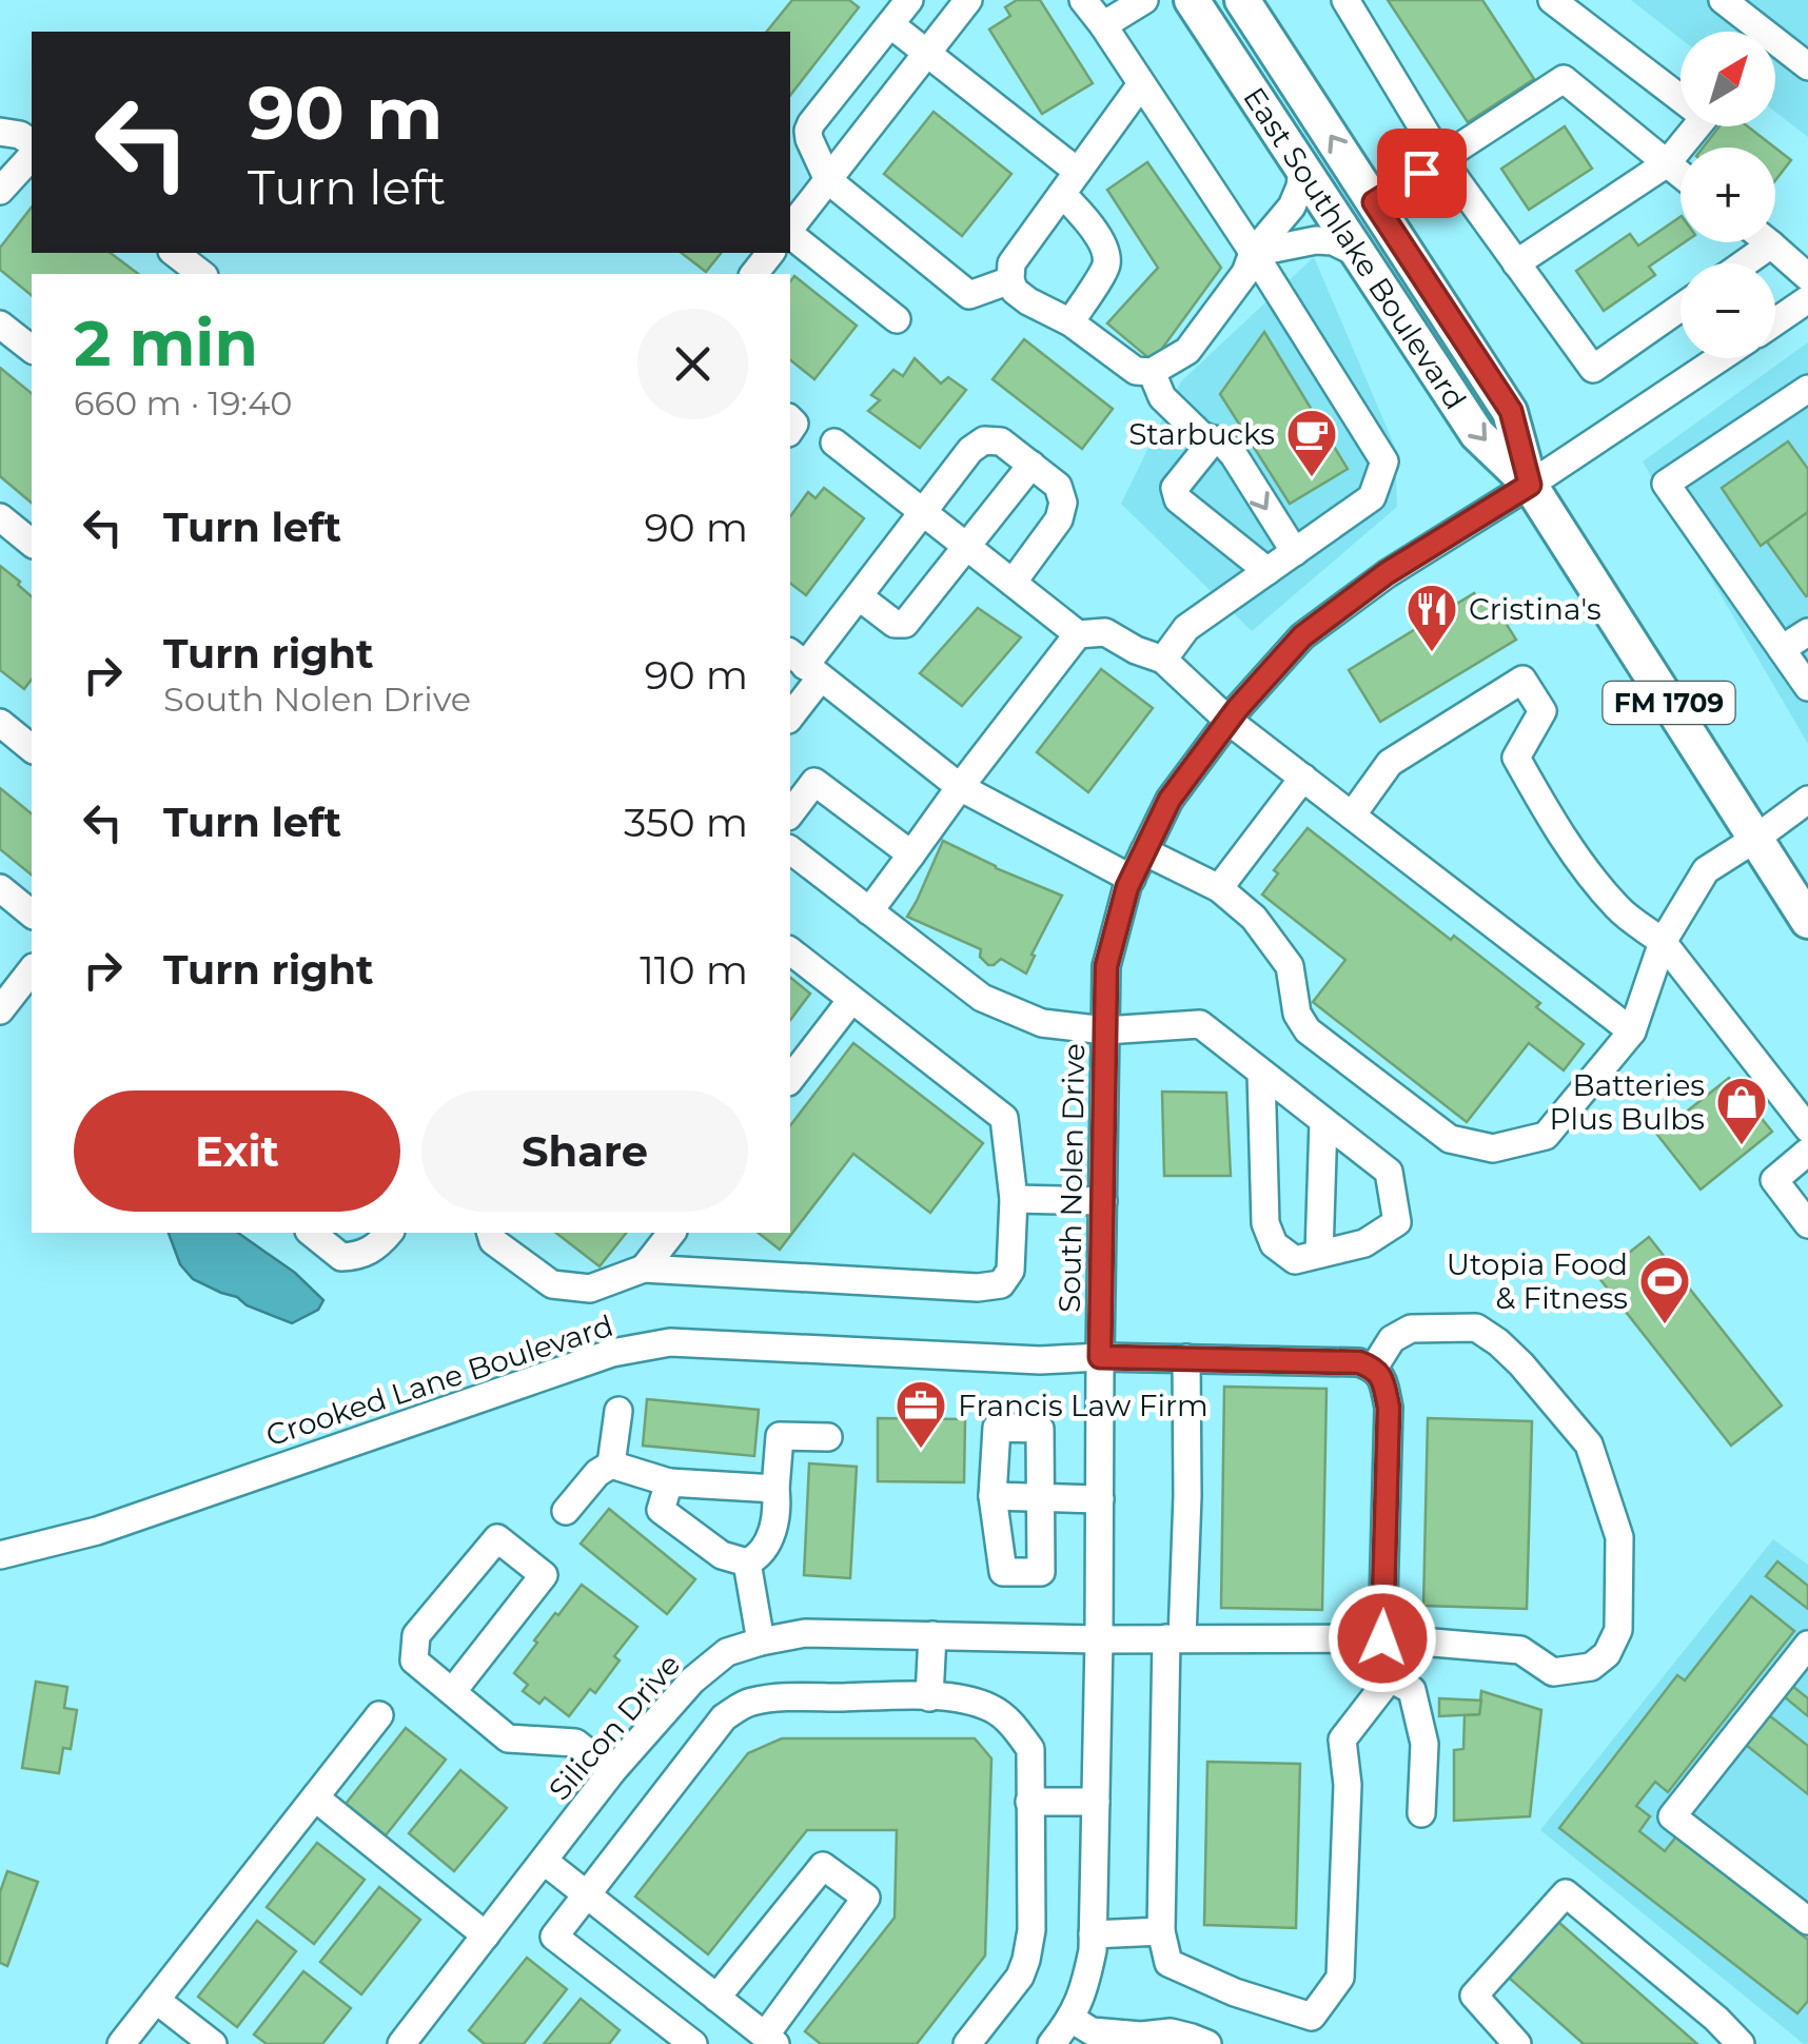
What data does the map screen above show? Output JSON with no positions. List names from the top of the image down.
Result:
{
  "streets": {
    "main road": ["East Southlake Boulevard", "FM 1709"],
    "street": ["South Nolen Drive", "Crooked Lane Boulevard", "Silicon Drive"]
  },
  "crossings": [
    ["East Southlake Boulevard", "South Nolen Drive"],
    ["South Nolen Drive", "Crooked Lane Boulevard"],
    ["South Nolen Drive", "Silicon Drive"],
    ["Crooked Lane Boulevard", "Silicon Drive"]
  ],
  "places": {
    "cafe": ["Starbucks"],
    "restaurant": ["Cristina's"],
    "shop": ["Batteries Plus Bulbs"],
    "sports": ["Utopia Food & Fitness"],
    "office": ["Francis Law Firm"]
  },
  "north": "top right",
  "page": {
    "map_buttons": ["+", "−"],
    "turn": ["90 m", "Turn left"],
    "heading": ["2 min", "660 m · 19:40"],
    "list": [
      {
        "name": "Turn left",
        "value": "90 m"
      },
      {
        "name": "Turn right",
        "note": "South Nolen Drive",
        "value": "90 m"
      },
      {
        "name": "Turn left",
        "value": "350 m"
      },
      {
        "name": "Turn right",
        "value": "110 m"
      }
    ],
    "buttons": ["Exit", "Share"]
  }
}
